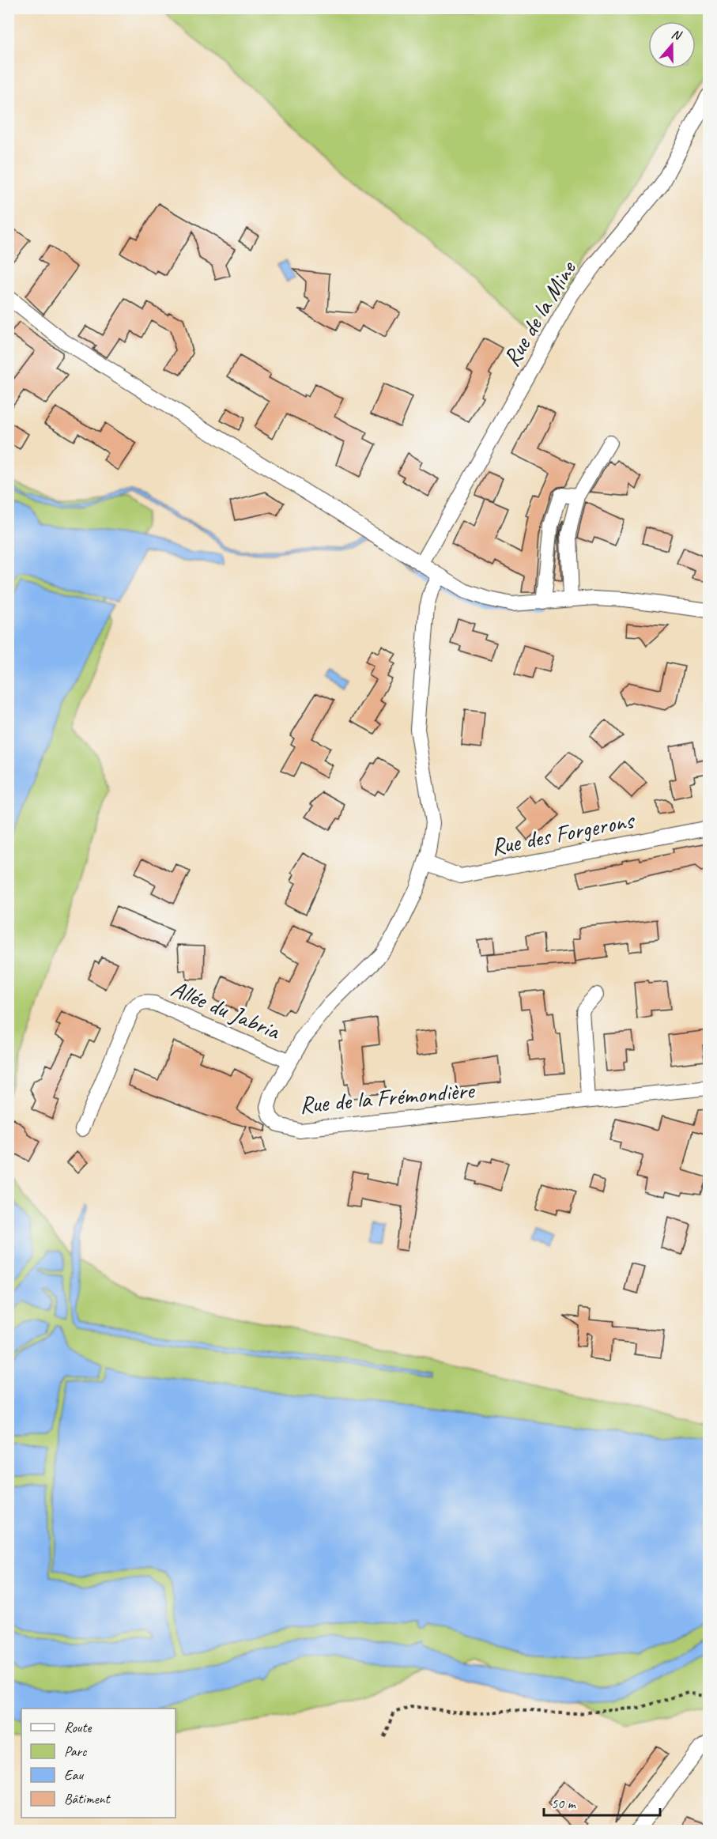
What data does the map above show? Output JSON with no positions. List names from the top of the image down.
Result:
{
  "streets": {
    "street": [
      "Rue de la Mine",
      "Rue des Forgerons",
      "Allée du Jabria",
      "Rue de la Frémondière"
    ]
  },
  "crossings": [
    ["Rue des Forgerons", "Rue de la Frémondière"],
    ["Allée du Jabria", "Rue de la Frémondière"]
  ],
  "legend": [
    "Route",
    "Parc",
    "Eau",
    "Bâtiment"
  ],
  "scale_bar": "50 m",
  "north": "top"
}
